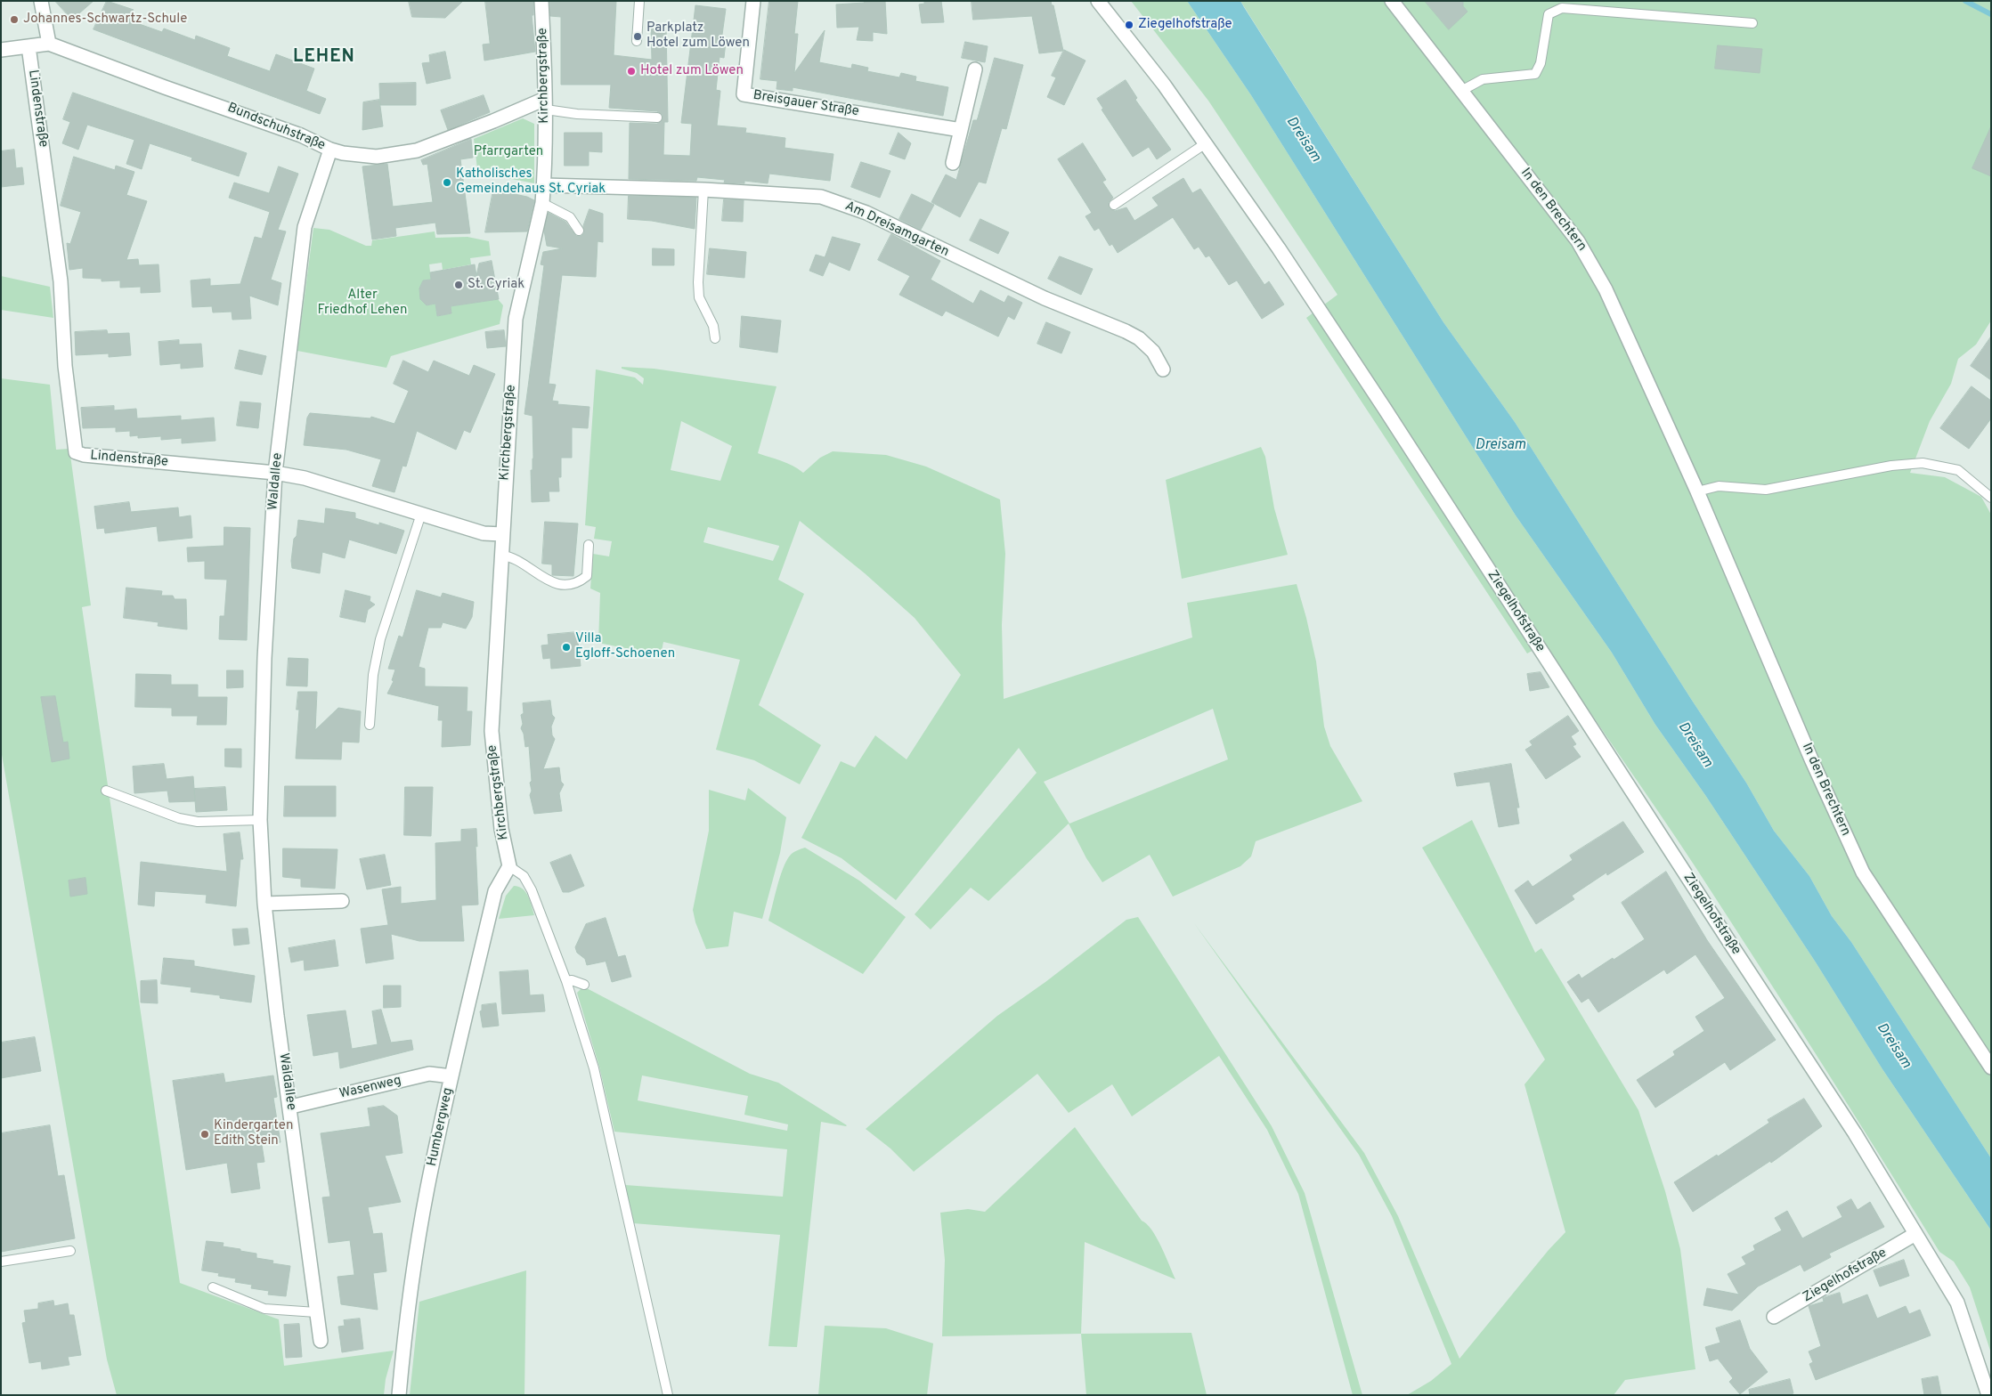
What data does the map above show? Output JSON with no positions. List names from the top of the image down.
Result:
{
  "streets": {
    "street": [
      "Kirchbergstraße",
      "Breisgauer Straße",
      "Lindenstraße",
      "Bundschuhstraße",
      "In den Brechtern",
      "Am Dreisamgarten",
      "Waldallee",
      "Ziegelhofstraße",
      "Wasenweg",
      "Humbergweg"
    ]
  },
  "crossings": [
    ["Kirchbergstraße", "Lindenstraße"],
    ["Kirchbergstraße", "Bundschuhstraße"],
    ["Kirchbergstraße", "Am Dreisamgarten"],
    ["Kirchbergstraße", "Humbergweg"],
    ["Lindenstraße", "Waldallee"],
    ["Bundschuhstraße", "Waldallee"],
    ["Waldallee", "Wasenweg"],
    ["Wasenweg", "Humbergweg"]
  ],
  "districts": ["LEHEN"],
  "water": ["Dreisam"],
  "parks": ["Pfarrgarten", "Alter Friedhof Lehen"],
  "places": [
    "Johannes-Schwartz-Schule",
    "Ziegelhofstraße",
    "Parkplatz Hotel zum Löwen",
    "Hotel zum Löwen",
    "Katholisches Gemeindehaus St. Cyriak",
    "St. Cyriak",
    "Villa Egloff-Schoenen",
    "Kindergarten Edith Stein"
  ]
}
